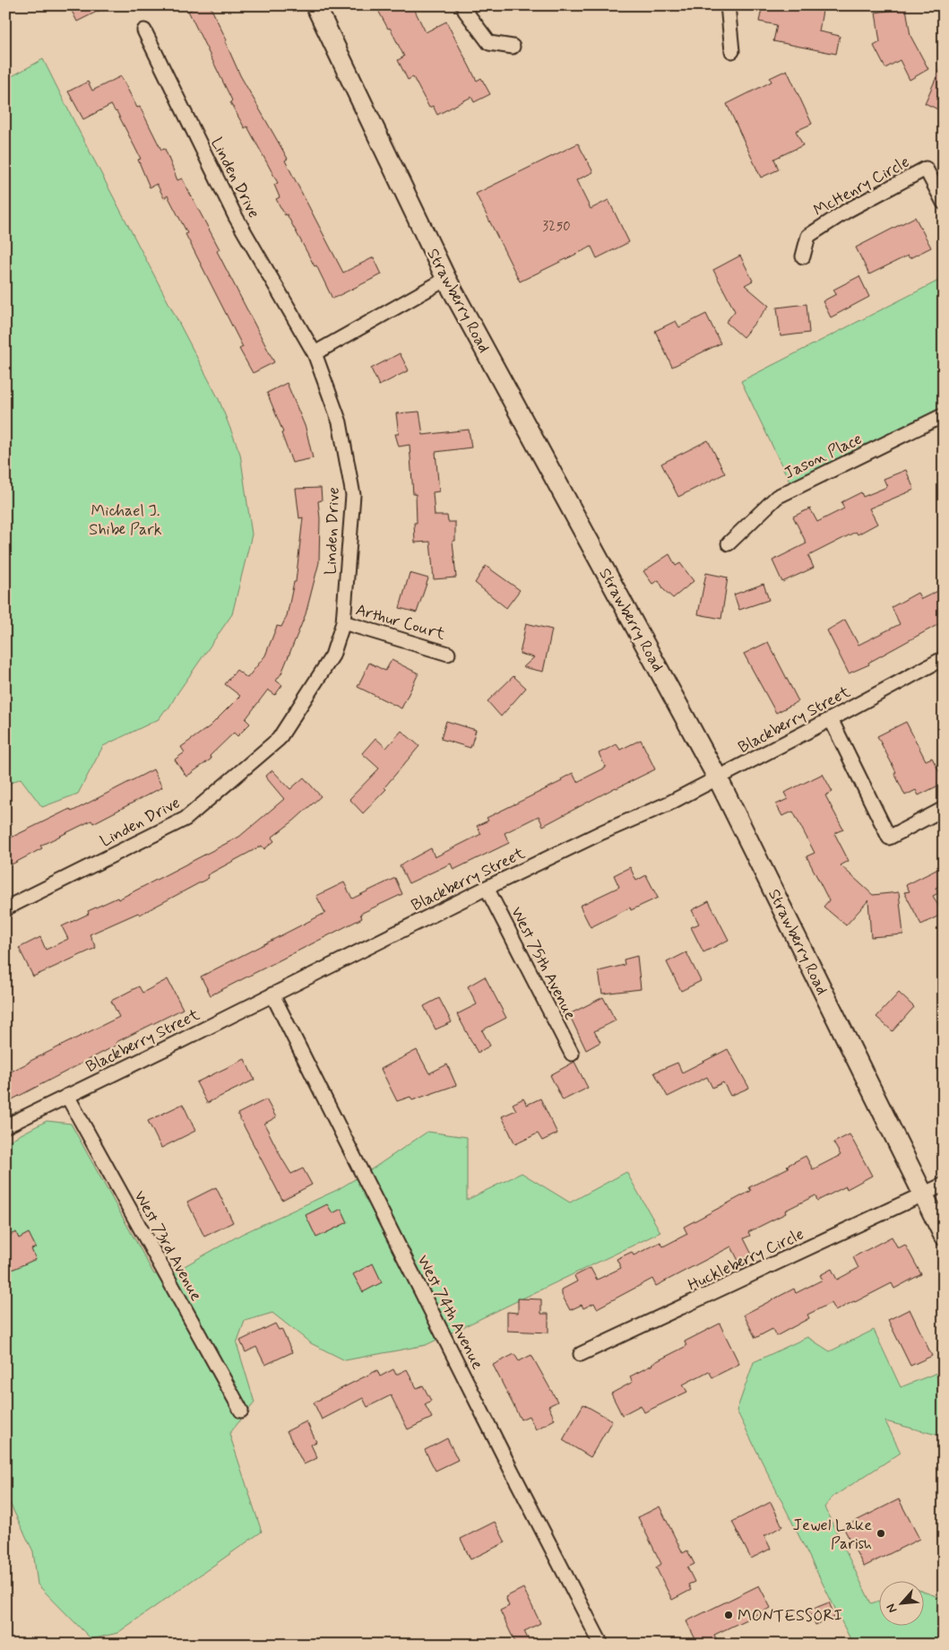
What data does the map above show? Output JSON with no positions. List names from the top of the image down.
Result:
{
  "streets": {
    "street": [
      "Linden Drive",
      "McHenry Circle",
      "Strawberry Road",
      "Jason Place",
      "Arthur Court",
      "Blackberry Street",
      "West 75th Avenue",
      "West 73rd Avenue",
      "Huckleberry Circle",
      "West 74th Avenue"
    ]
  },
  "crossings": [
    ["Linden Drive", "Arthur Court"],
    ["Strawberry Road", "Blackberry Street"],
    ["Strawberry Road", "Huckleberry Circle"],
    ["Blackberry Street", "West 75th Avenue"],
    ["Blackberry Street", "West 73rd Avenue"],
    ["Blackberry Street", "West 74th Avenue"]
  ],
  "parks": ["Michael J. Shibe Park"],
  "places": ["Jewel Lake Parish", "MONTESSORI"],
  "house_numbers": ["3250"],
  "north": "bottom left"
}
